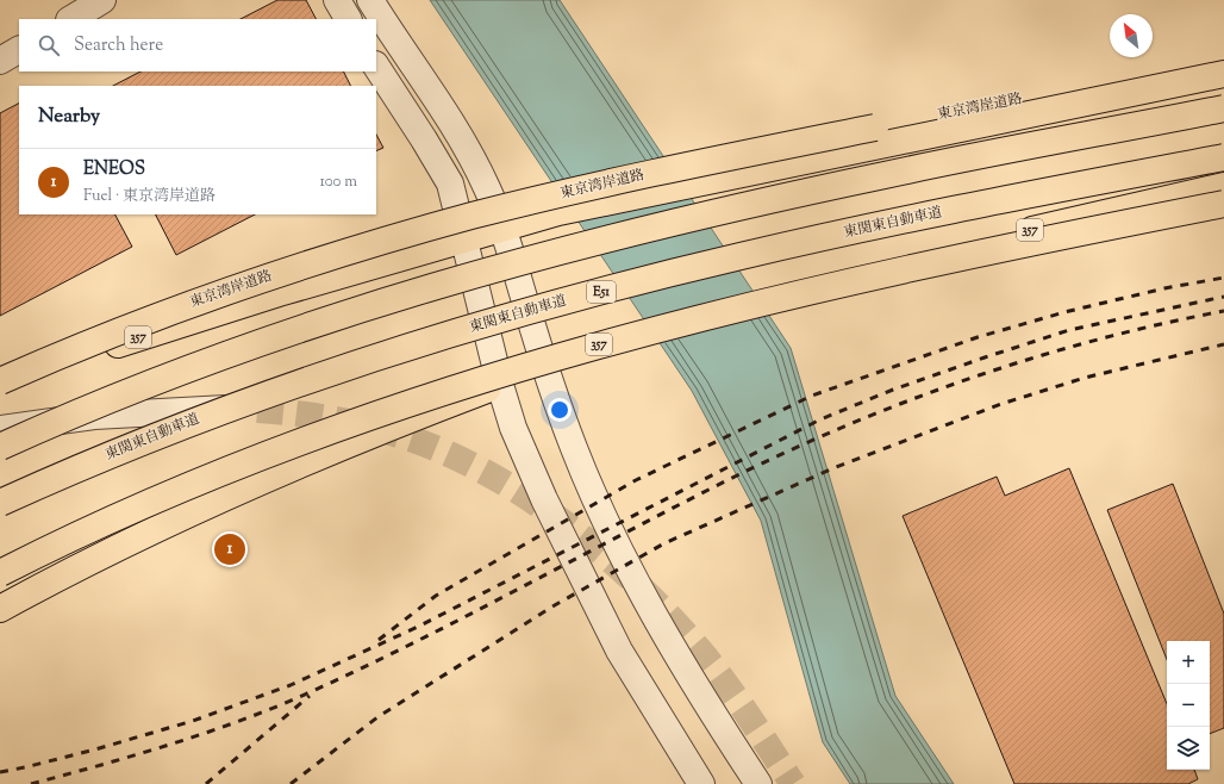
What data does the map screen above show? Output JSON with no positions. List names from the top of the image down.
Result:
{
  "streets": {
    "highway": [
      "東京湾岸道路",
      "東関東自動車道",
      "357",
      "E51"
    ]
  },
  "north": "top left",
  "page": {
    "search": "Search here",
    "heading": "Nearby",
    "list": [
      {
        "mark": "1",
        "name": "ENEOS",
        "note": "Fuel · 東京湾岸道路",
        "value": "100 m"
      }
    ],
    "pins": "1",
    "map_buttons": ["+", "−"]
  }
}
